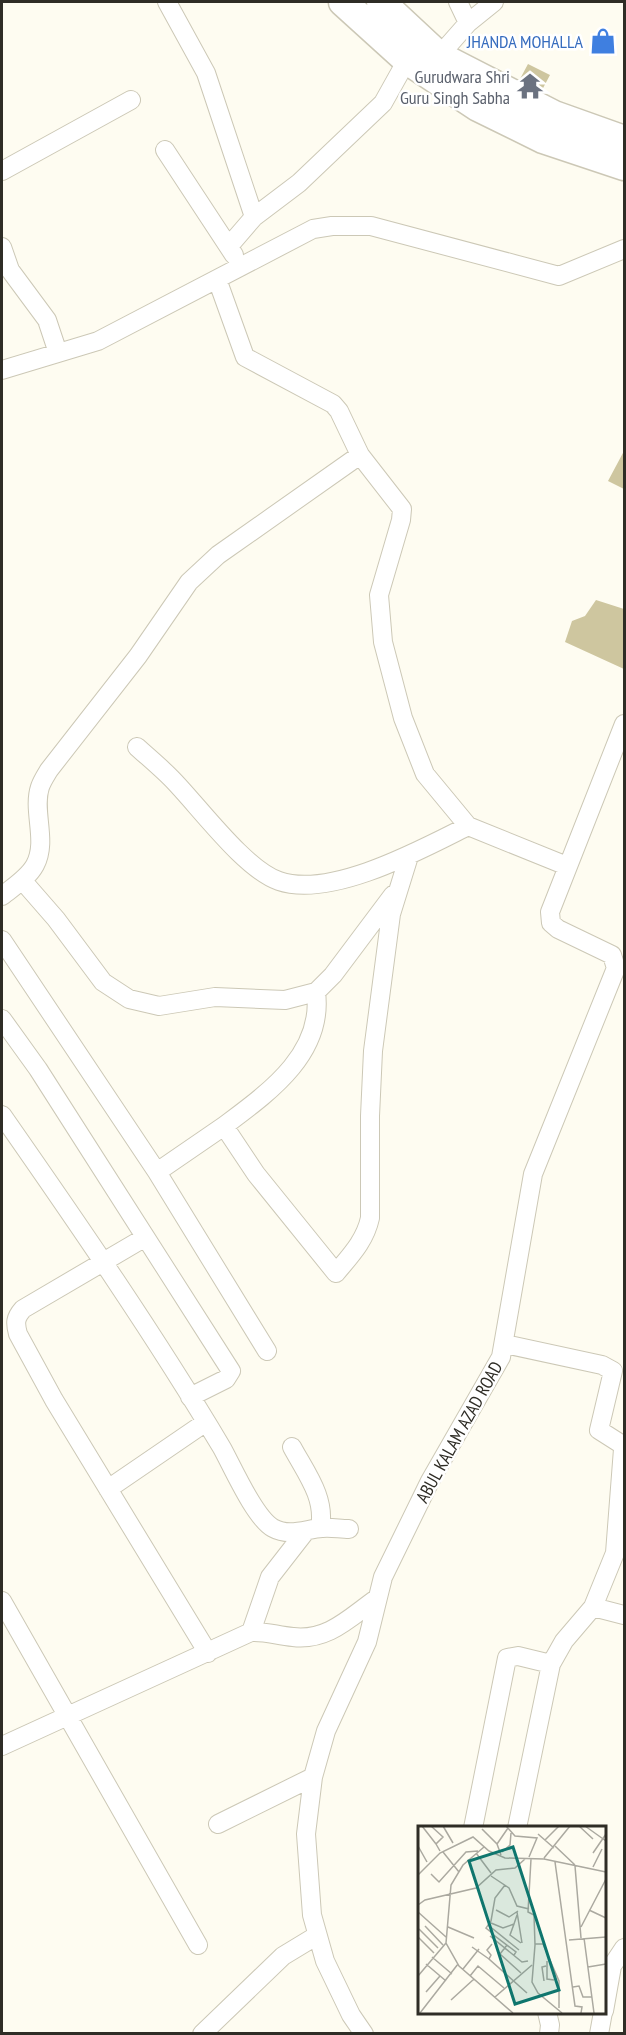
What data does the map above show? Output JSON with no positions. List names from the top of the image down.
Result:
{
  "streets": {
    "street": ["ABUL KALAM AZAD ROAD"]
  },
  "places": {
    "shop": ["JHANDA MOHALLA"],
    "temple": ["Gurudwara Shri Guru Singh Sabha"]
  }
}
